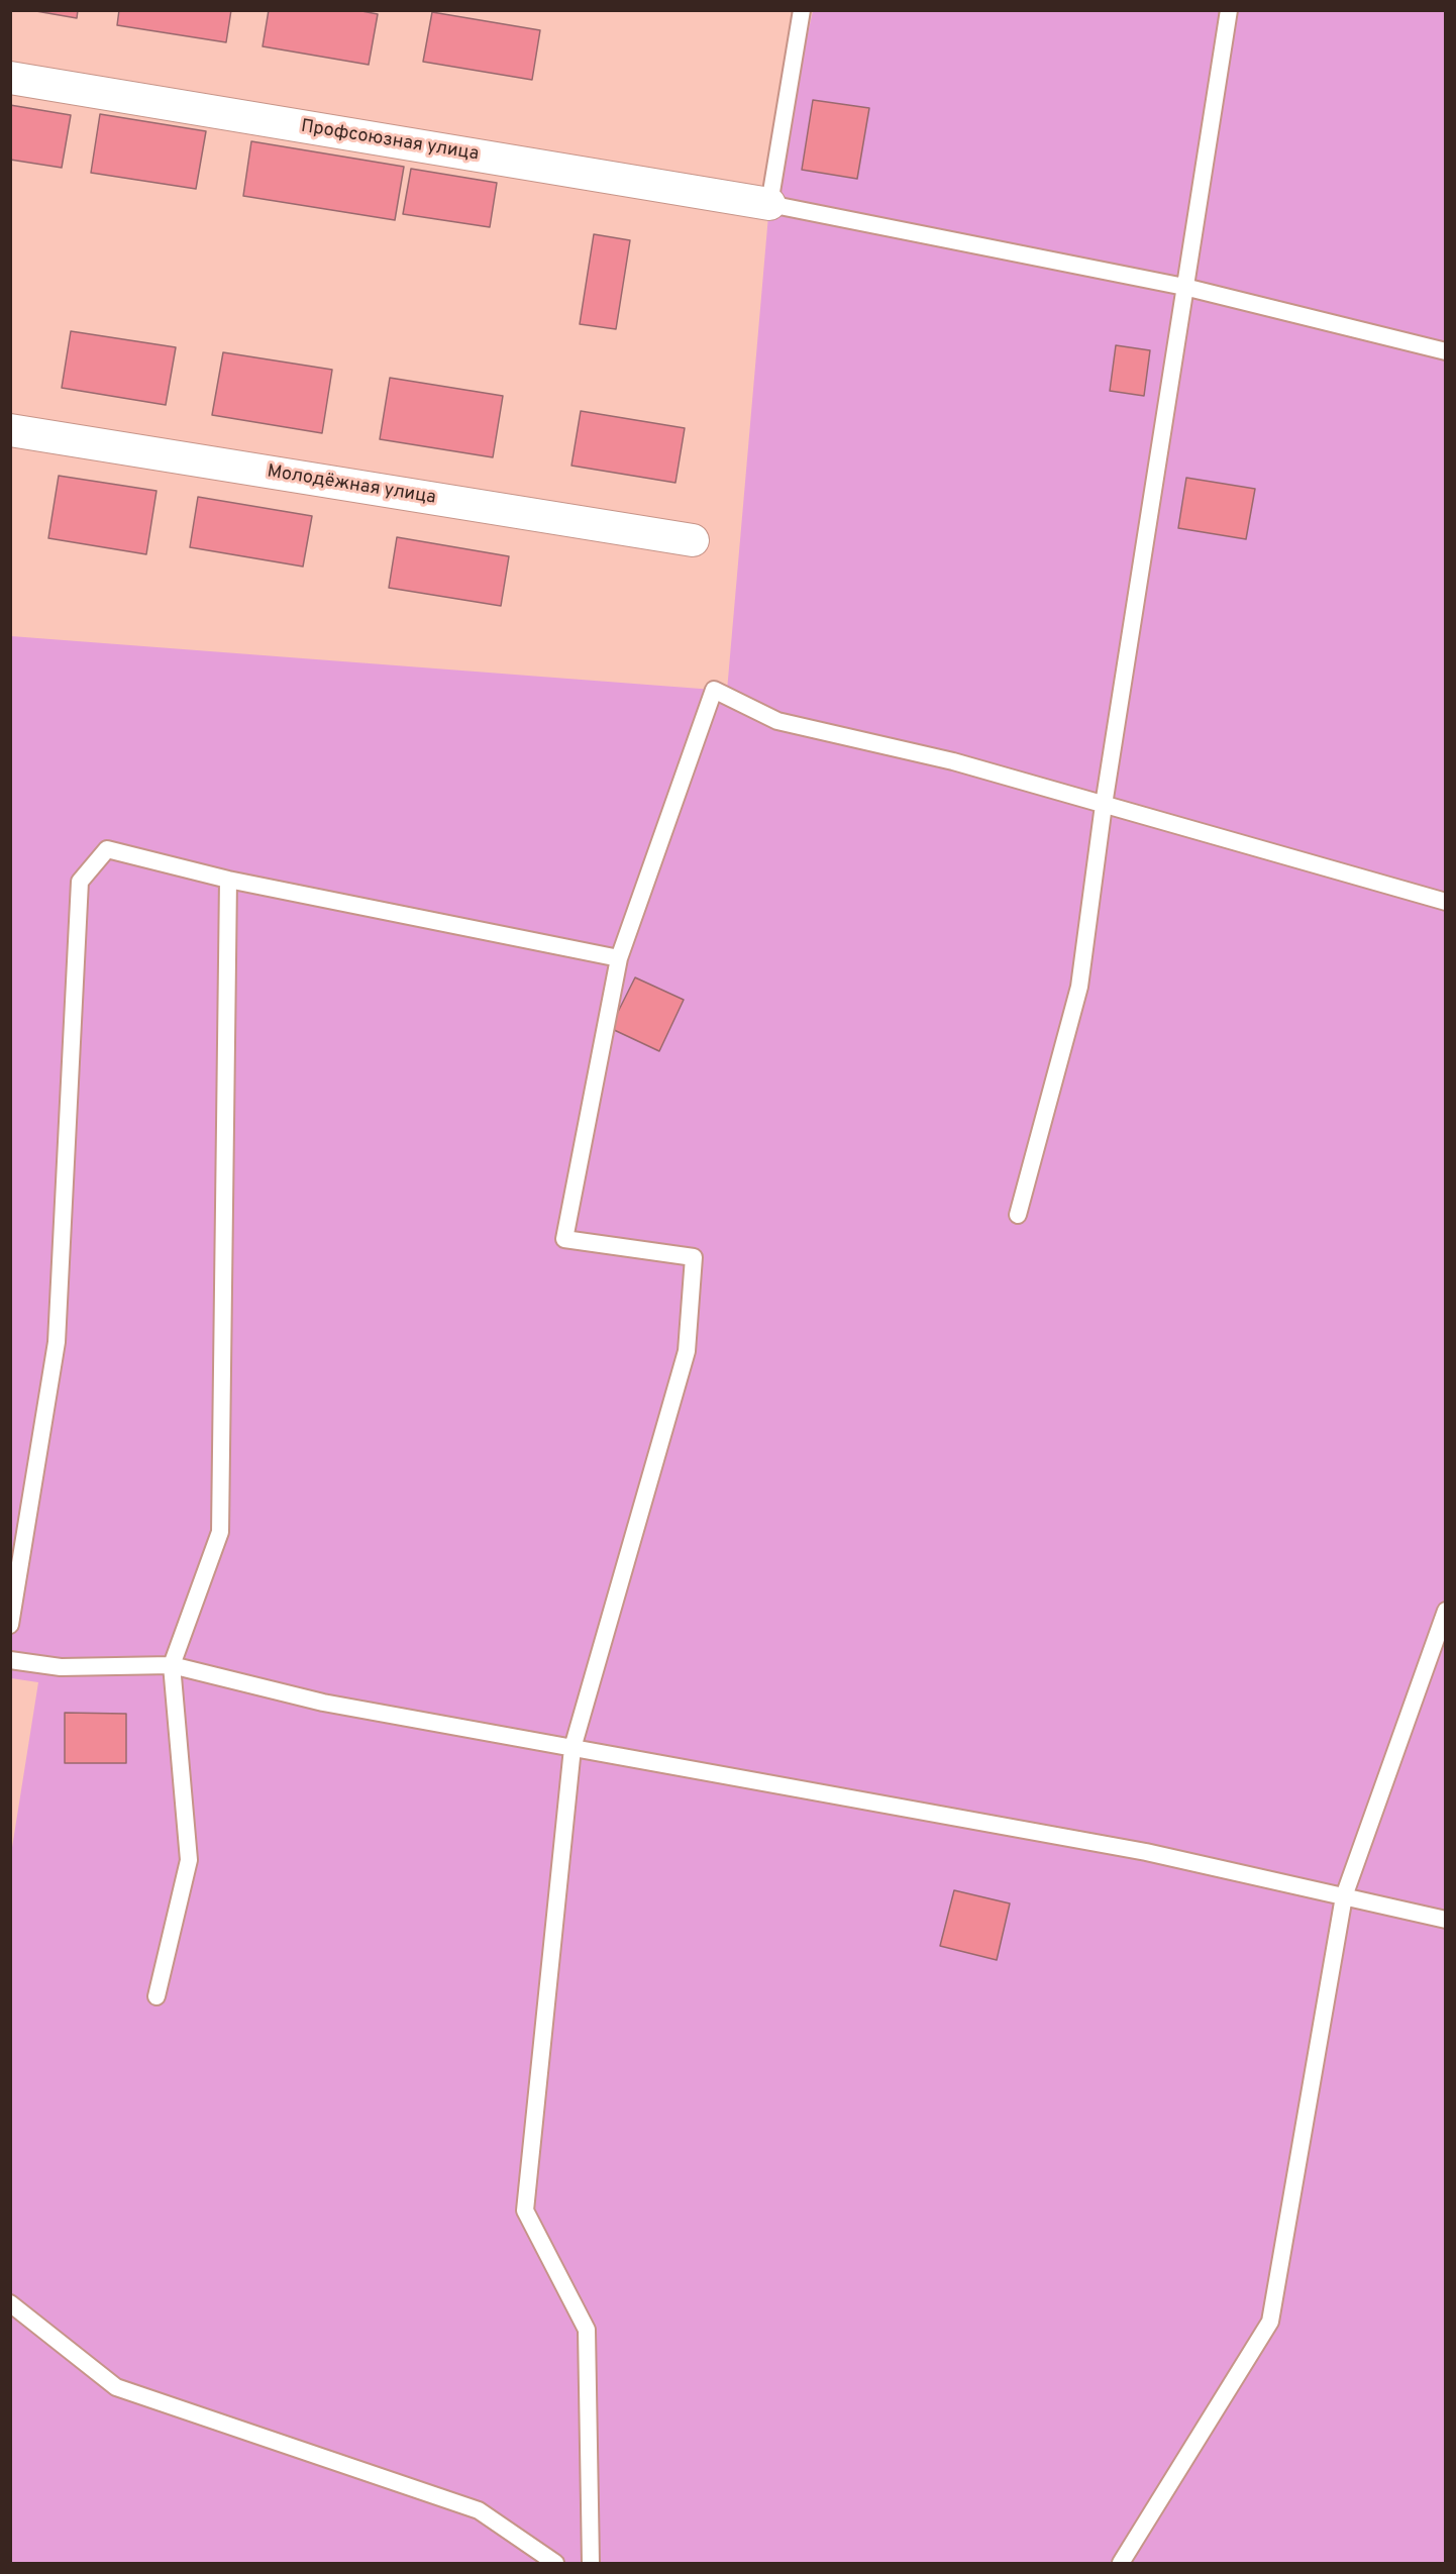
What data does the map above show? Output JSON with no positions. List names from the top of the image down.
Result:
{
  "streets": {
    "street": ["Профсоюзная улица", "Молодёжная улица"]
  }
}
